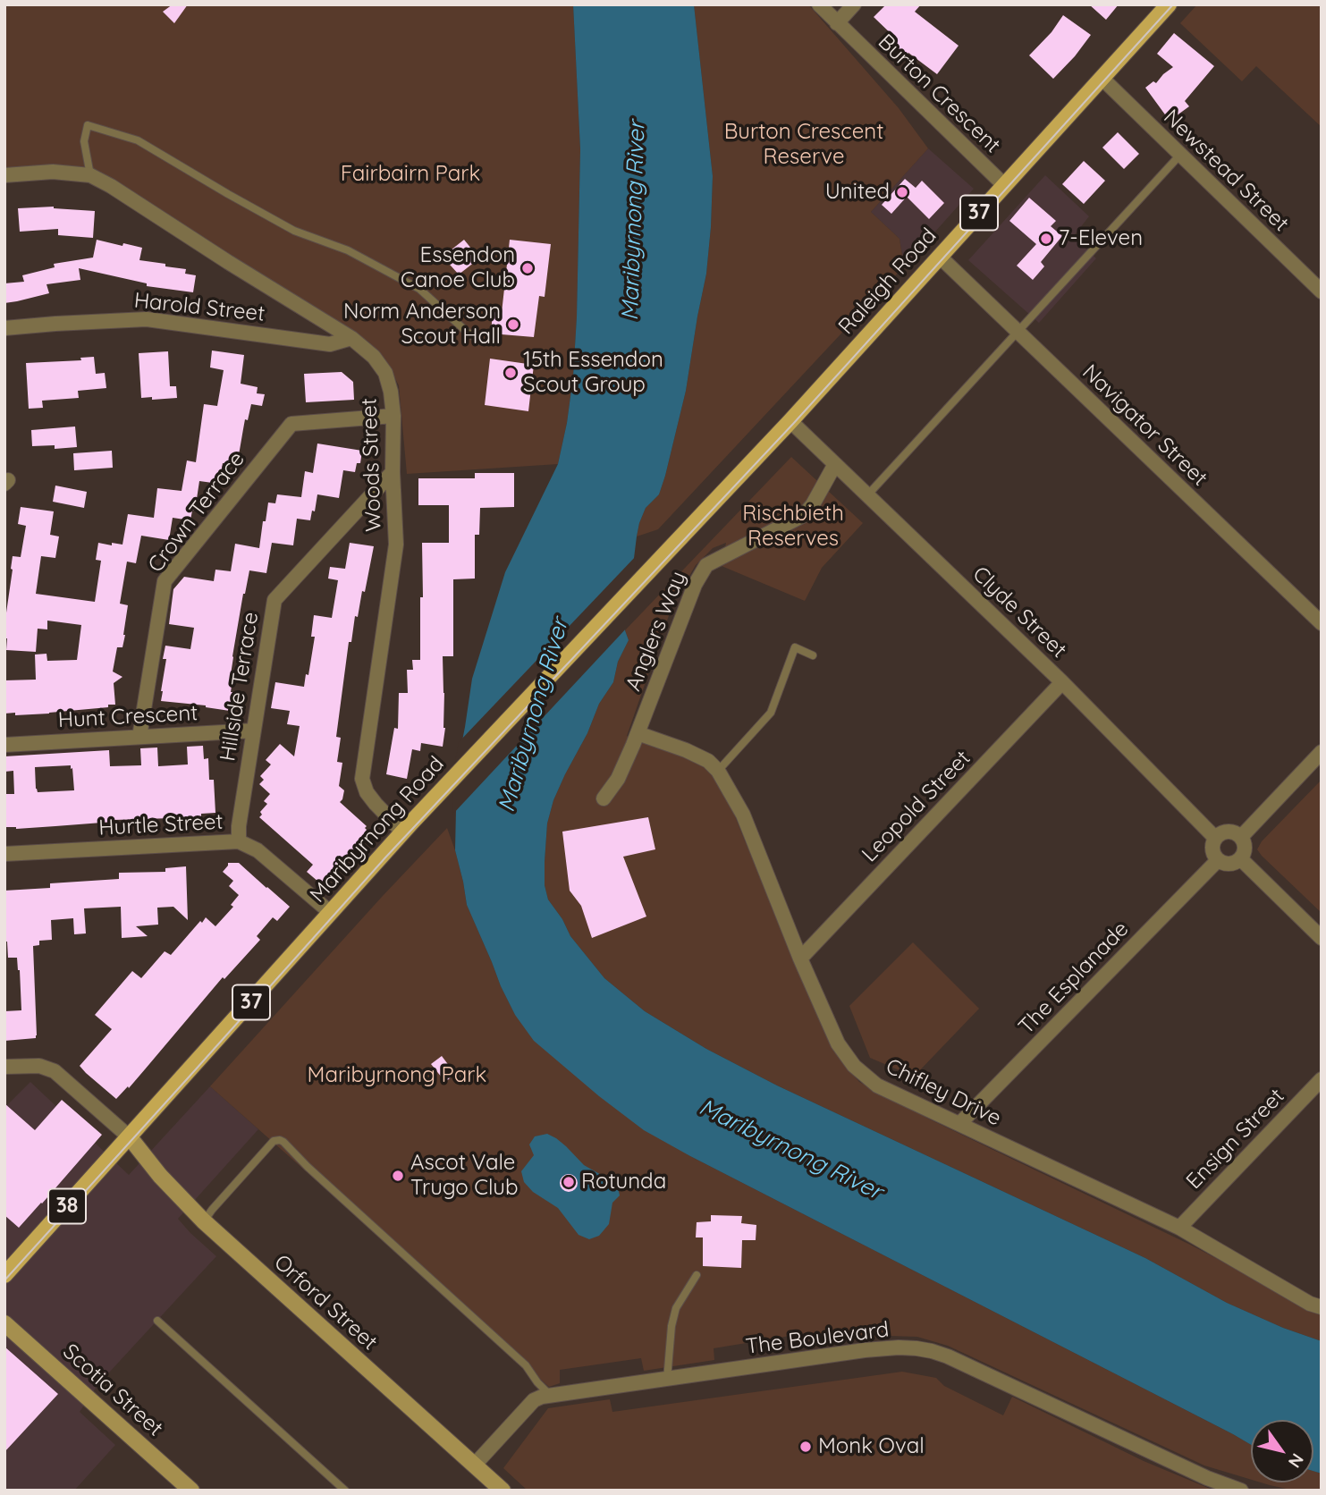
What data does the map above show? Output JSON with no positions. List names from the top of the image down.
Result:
{
  "streets": {
    "main road": [
      "37",
      "Raleigh Road",
      "Maribyrnong Road",
      "38",
      "Orford Street",
      "Scotia Street"
    ],
    "street": [
      "Burton Crescent",
      "Newstead Street",
      "Harold Street",
      "Navigator Street",
      "Woods Street",
      "Crown Terrace",
      "Clyde Street",
      "Anglers Way",
      "Hillside Terrace",
      "Hunt Crescent",
      "Leopold Street",
      "Hurtle Street",
      "The Esplanade",
      "Chifley Drive",
      "Ensign Street",
      "The Boulevard"
    ]
  },
  "crossings": [
    ["Burton Crescent", "Raleigh Road"],
    ["Newstead Street", "Raleigh Road"],
    ["Raleigh Road", "Navigator Street"],
    ["Raleigh Road", "Clyde Street"],
    ["Raleigh Road", "Maribyrnong Road"],
    ["Harold Street", "Woods Street"],
    ["Woods Street", "Crown Terrace"],
    ["Woods Street", "Hillside Terrace"],
    ["Woods Street", "Maribyrnong Road"],
    ["Crown Terrace", "Hunt Crescent"],
    ["Clyde Street", "Anglers Way"],
    ["Clyde Street", "Leopold Street"],
    ["Clyde Street", "Maribyrnong Road"],
    ["Clyde Street", "The Esplanade"],
    ["Anglers Way", "Chifley Drive"],
    ["Hillside Terrace", "Hunt Crescent"],
    ["Hillside Terrace", "Hurtle Street"],
    ["Leopold Street", "Chifley Drive"],
    ["Hurtle Street", "Maribyrnong Road"],
    ["Maribyrnong Road", "Orford Street"],
    ["The Esplanade", "Chifley Drive"],
    ["Chifley Drive", "Ensign Street"],
    ["Orford Street", "The Boulevard"]
  ],
  "water": ["Maribyrnong River"],
  "parks": [
    "Burton Crescent Reserve",
    "Fairbairn Park",
    "Rischbieth Reserves",
    "Maribyrnong Park"
  ],
  "places": [
    "United",
    "7-Eleven",
    "Essendon Canoe Club",
    "Norm Anderson Scout Hall",
    "15th Essendon Scout Group",
    "Ascot Vale Trugo Club",
    "Rotunda",
    "Monk Oval"
  ],
  "north": "bottom right"
}
